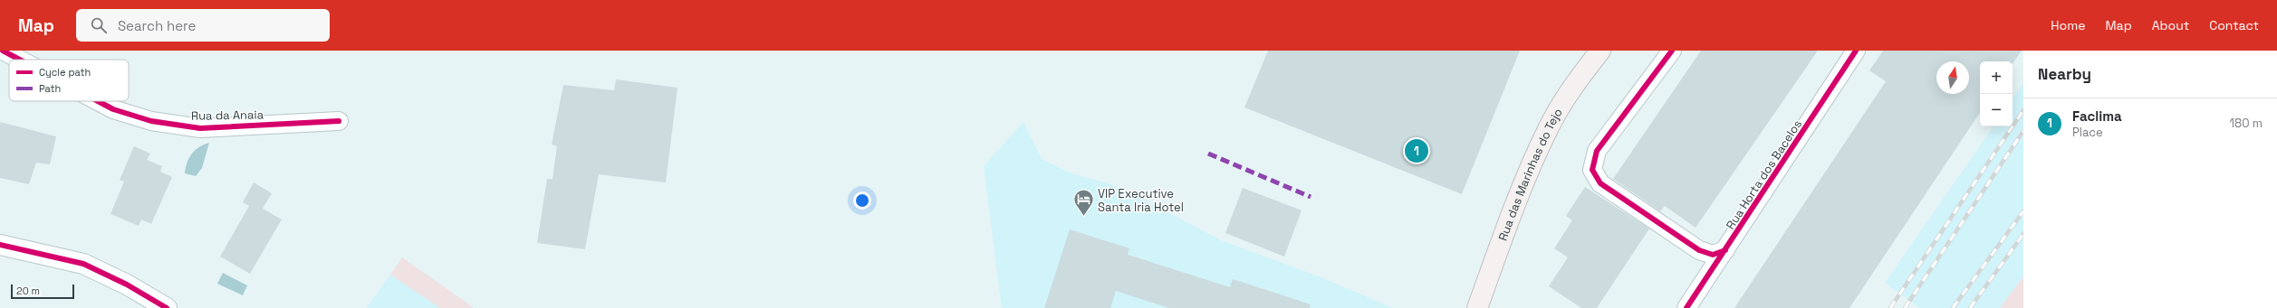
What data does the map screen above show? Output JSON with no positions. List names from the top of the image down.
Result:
{
  "streets": {
    "main road": ["Rua das Marinhas do Tejo"],
    "street": ["Rua da Anaia", "Rua Horta dos Bacelos"]
  },
  "places": {
    "hotel": ["VIP Executive Santa Iria Hotel"]
  },
  "legend": ["Cycle path", "Path"],
  "scale_bar": "20 m",
  "north": "top",
  "page": {
    "header": "Map",
    "search": "Search here",
    "nav": [
      "Home",
      "Map",
      "About",
      "Contact"
    ],
    "heading": "Nearby",
    "map_buttons": ["+", "−"],
    "list": [
      {
        "mark": "1",
        "name": "Faclima",
        "note": "Place",
        "value": "180 m"
      }
    ],
    "pins": "1",
    "scale": "20 m"
  }
}
